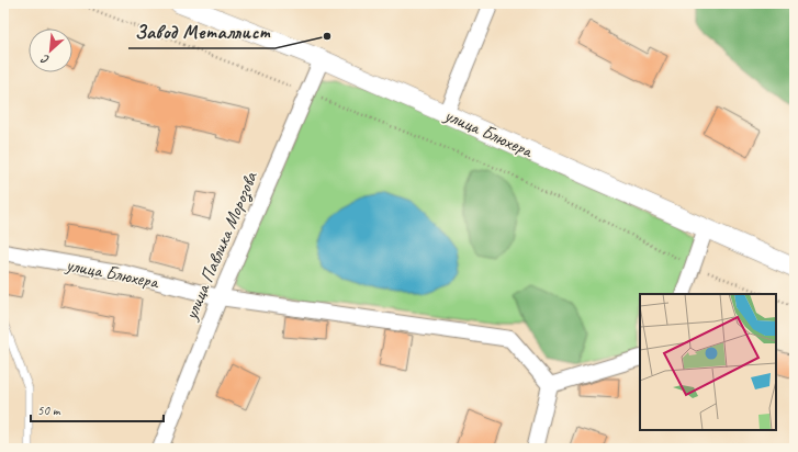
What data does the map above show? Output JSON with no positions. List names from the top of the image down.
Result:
{
  "streets": {
    "street": ["улица Блюхера", "улица Павлика Морозова"]
  },
  "crossings": [
    ["улица Блюхера", "улица Павлика Морозова"]
  ],
  "places": ["Завод Металлист"],
  "scale_bar": "50 m",
  "north": "bottom left"
}
